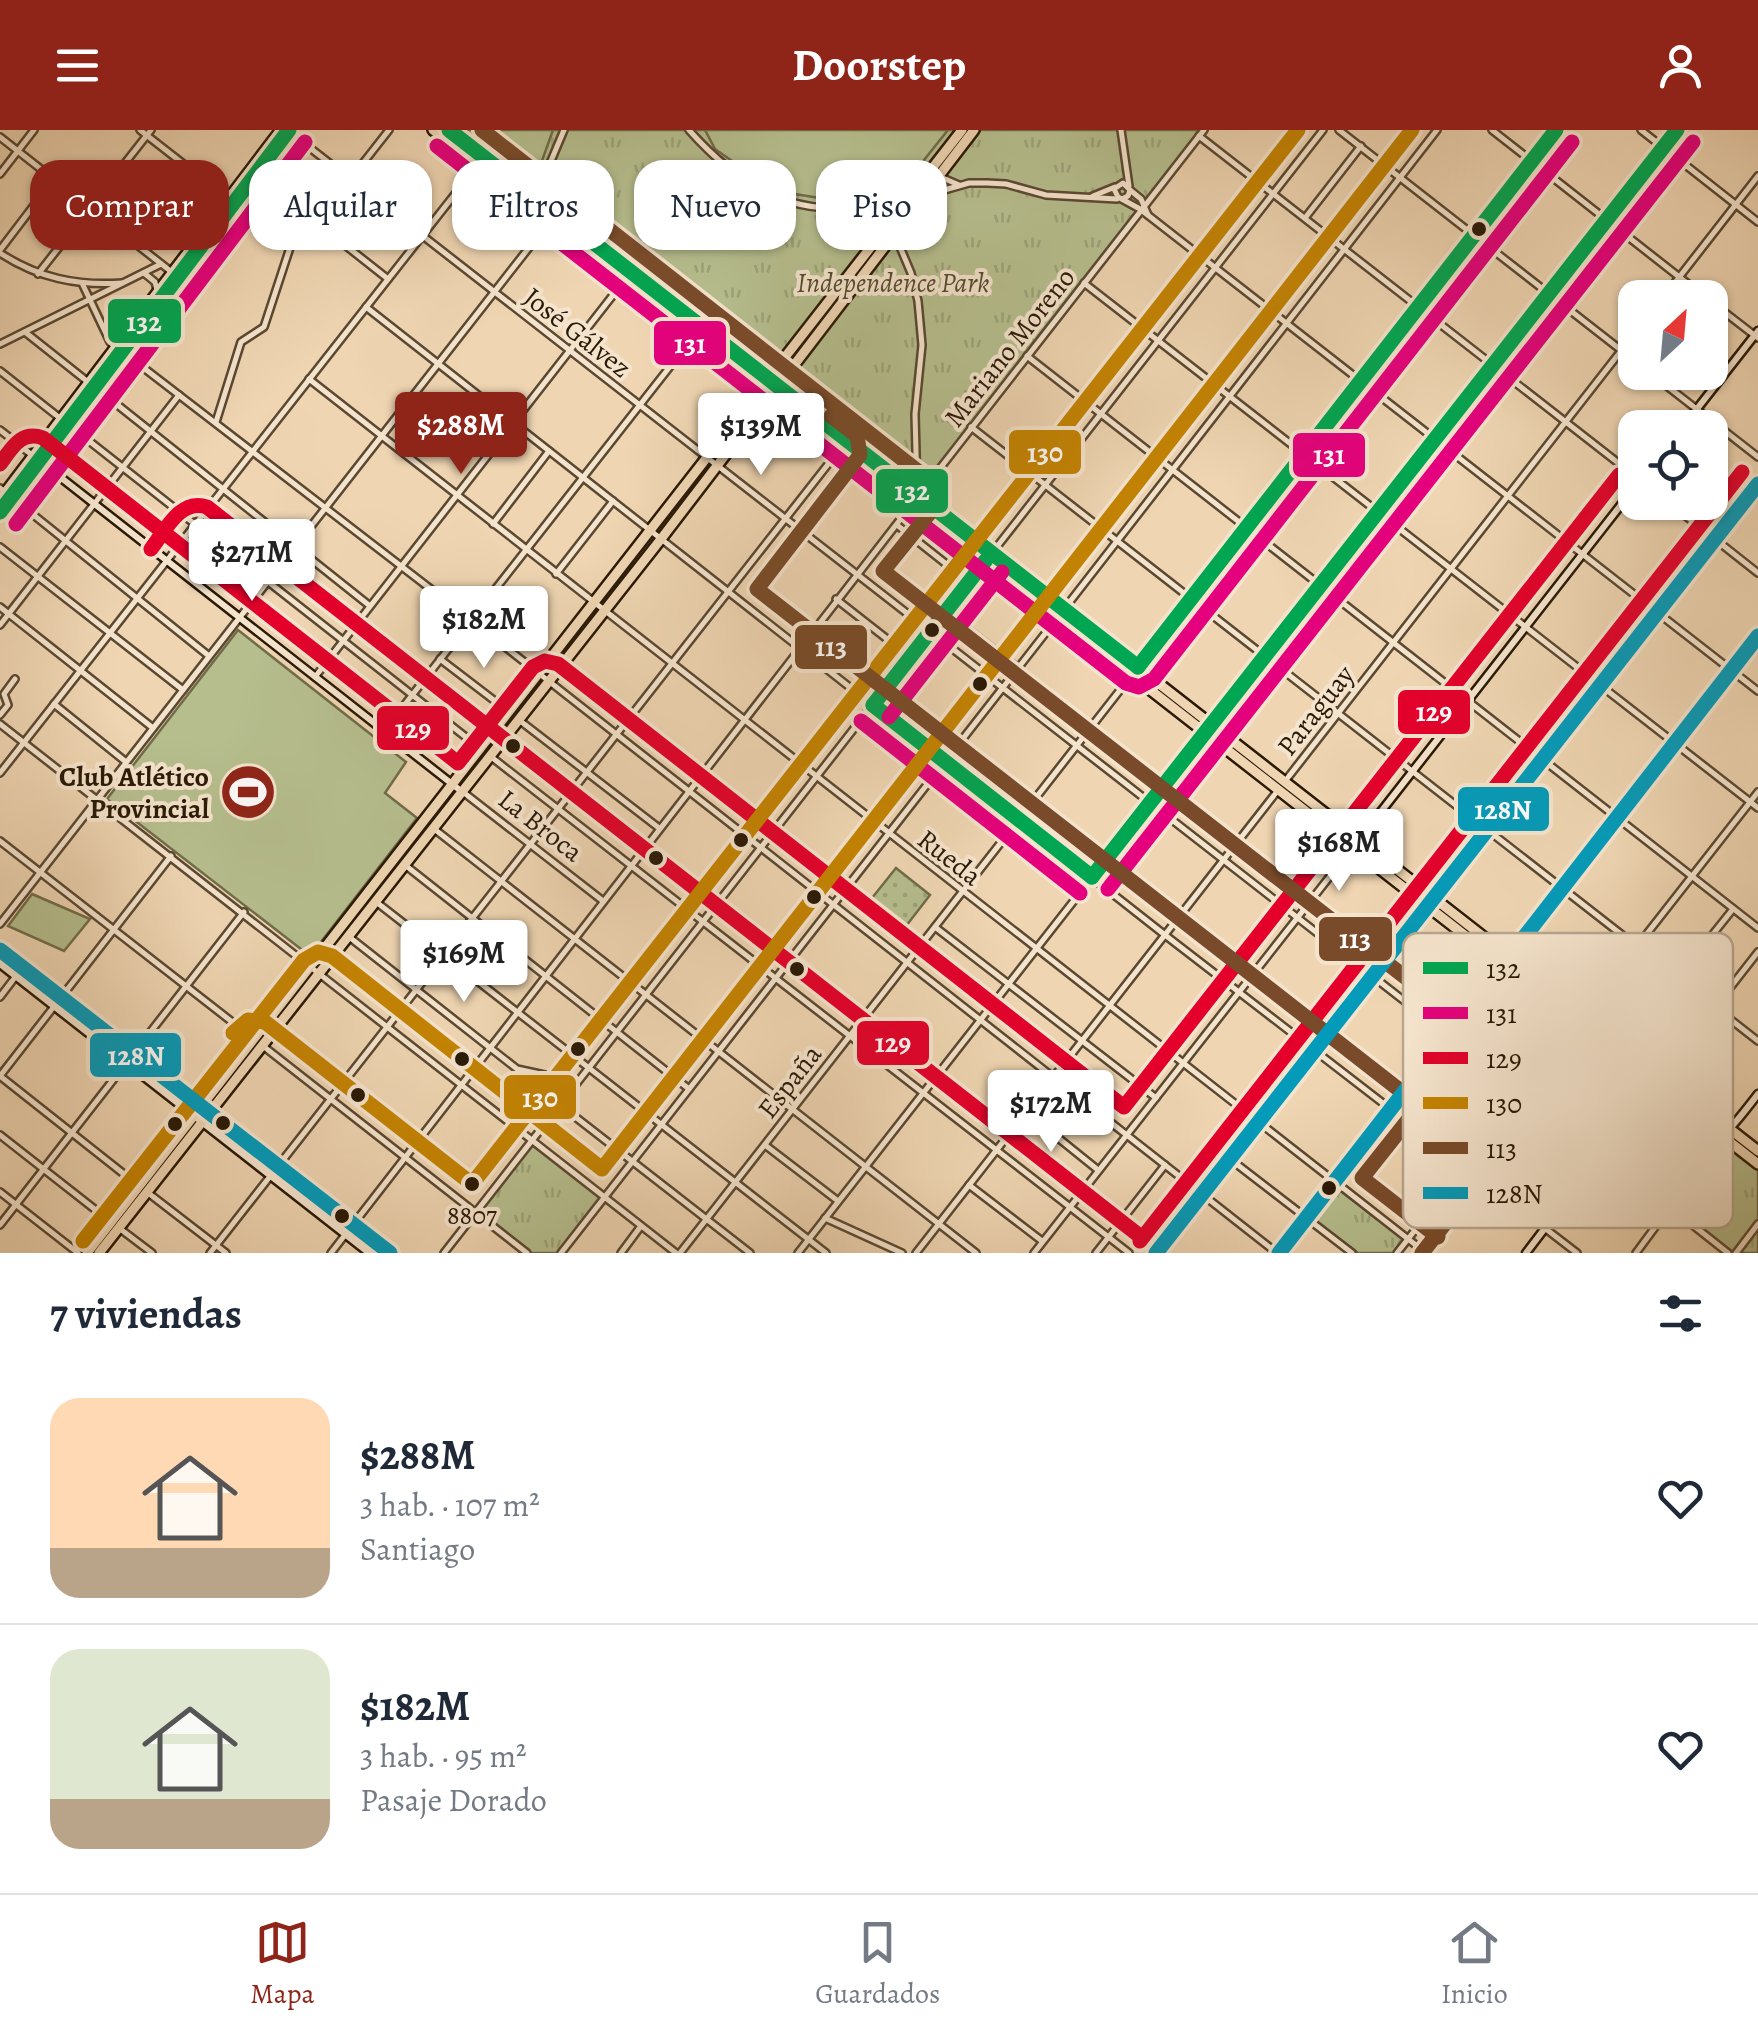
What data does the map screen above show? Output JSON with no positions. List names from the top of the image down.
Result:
{
  "streets": {
    "street": [
      "José Gálvez",
      "Mariano Moreno",
      "Paraguay",
      "La Broca",
      "Rueda",
      "España"
    ]
  },
  "crossings": [
    ["José Gálvez", "Mariano Moreno"],
    ["José Gálvez", "Paraguay"],
    ["José Gálvez", "España"],
    ["Mariano Moreno", "La Broca"],
    ["Mariano Moreno", "Rueda"],
    ["Paraguay", "Rueda"],
    ["Rueda", "España"]
  ],
  "parks": ["Independence Park"],
  "places": {
    "sports": ["Club Atlético Provincial"],
    "other": ["8807"]
  },
  "lines": [
    "transit line 132",
    "transit line 130",
    "transit line 113",
    "transit line 131",
    "transit line 129",
    "transit line 128N"
  ],
  "legend": [
    "132",
    "131",
    "129",
    "130",
    "113",
    "128N"
  ],
  "north": "top right",
  "page": {
    "header": "Doorstep",
    "chip": [
      "Comprar",
      "Alquilar",
      "Filtros",
      "Nuevo",
      "Piso"
    ],
    "price": [
      "$288M",
      "$139M",
      "$271M",
      "$182M",
      "$168M",
      "$169M",
      "$172M"
    ],
    "heading": "7 viviendas",
    "list": [
      {
        "name": "$288M",
        "note": "3 hab. · 107 m² · Santiago"
      },
      {
        "name": "$182M",
        "note": "3 hab. · 95 m² · Pasaje Dorado"
      }
    ],
    "tabs": ["Mapa", "Guardados", "Inicio"]
  }
}
